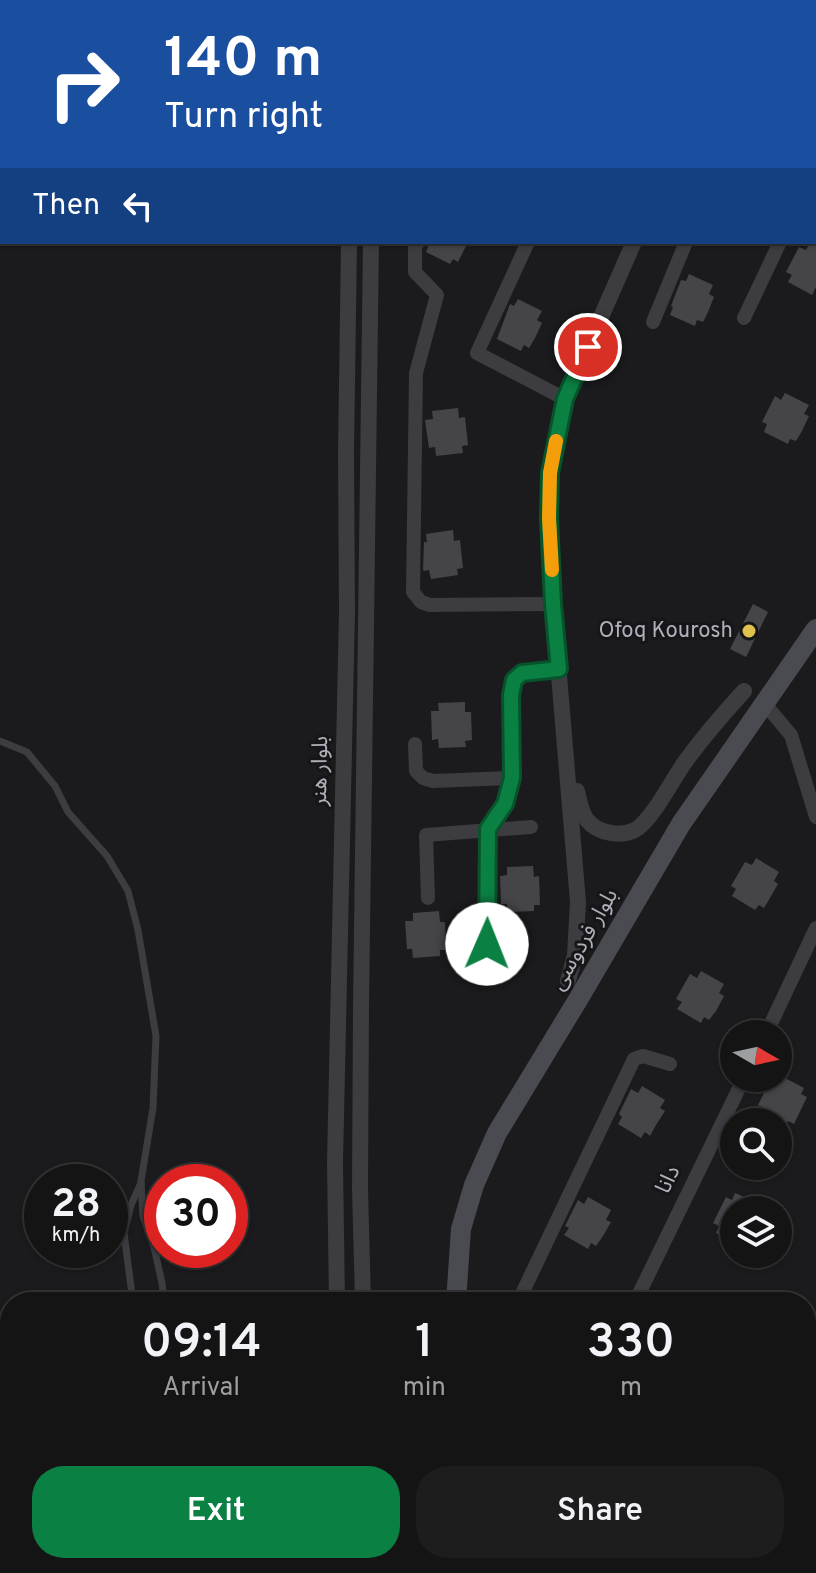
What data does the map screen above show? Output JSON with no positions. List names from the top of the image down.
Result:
{
  "streets": {
    "main road": ["بلوار فردوسی"],
    "street": ["بلوار هنر", "دانا"]
  },
  "places": ["Ofoq Kourosh"],
  "north": "right",
  "page": {
    "turn": ["140 m", "Turn right"],
    "then": "Then",
    "speed": "28 km/h",
    "limit": "30",
    "eta": [
      "09:14",
      "Arrival",
      "1",
      "min",
      "330",
      "m"
    ],
    "buttons": ["Exit", "Share"]
  }
}
